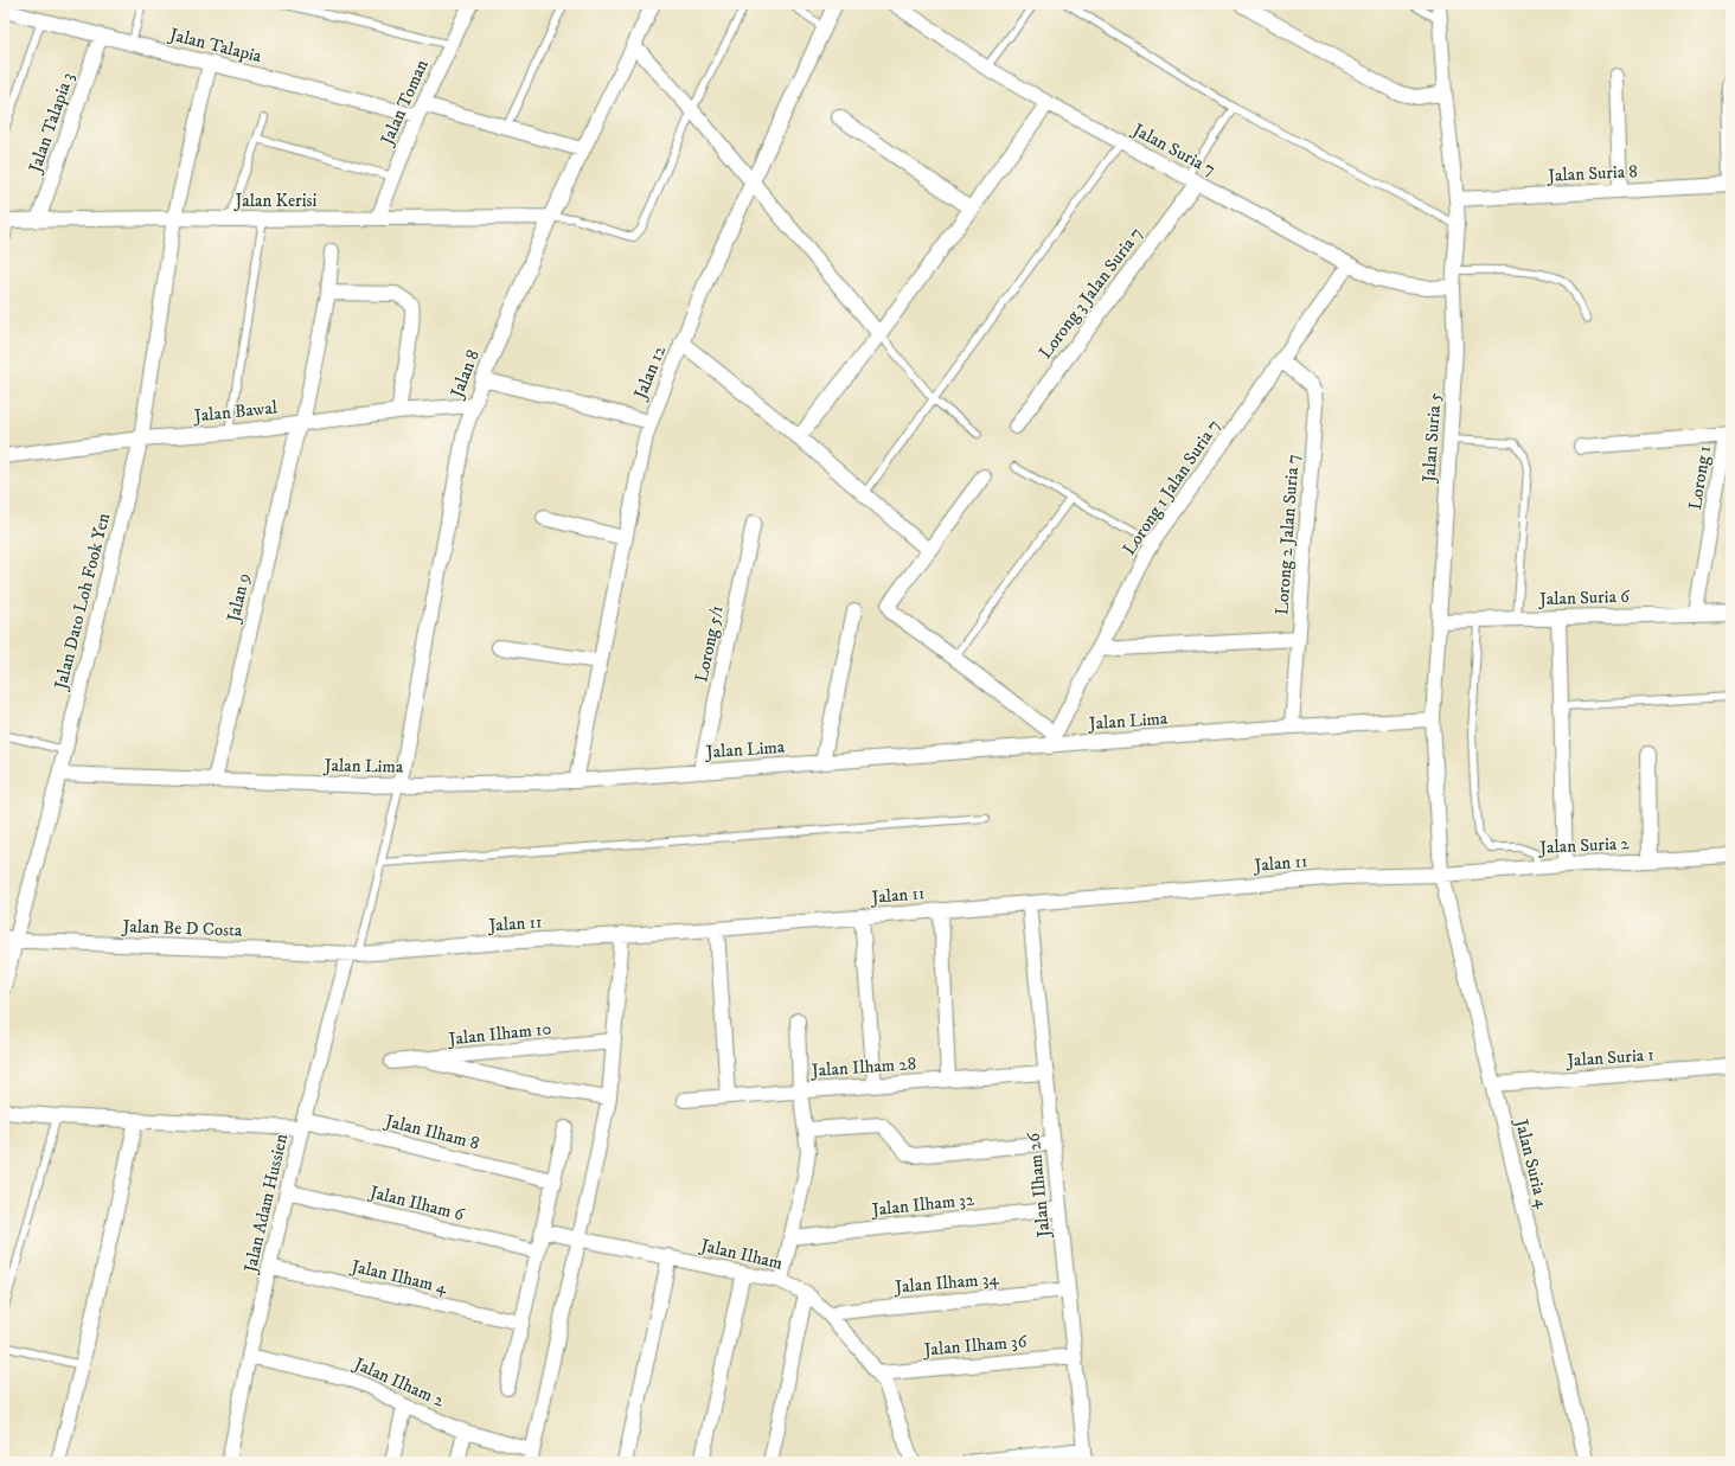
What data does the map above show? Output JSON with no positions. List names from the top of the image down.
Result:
{
  "streets": {
    "street": [
      "Jalan Talapia",
      "Jalan Toman",
      "Jalan Talapia 3",
      "Jalan Suria 7",
      "Jalan Suria 8",
      "Jalan Kerisi",
      "Lorong 3 Jalan Suria 7",
      "Jalan 12",
      "Jalan 8",
      "Jalan Bawal",
      "Jalan Suria 5",
      "Lorong 1",
      "Lorong 1 Jalan Suria 7",
      "Lorong 2 Jalan Suria 7",
      "Jalan 9",
      "Jalan Suria 6",
      "Jalan Dato Loh Fook Yen",
      "Lorong 5/1",
      "Jalan Lima",
      "Jalan Suria 2",
      "Jalan 11",
      "Jalan Be D Costa",
      "Jalan Ilham 10",
      "Jalan Suria 1",
      "Jalan Ilham 28",
      "Jalan Ilham 8",
      "Jalan Suria 4",
      "Jalan Ilham 26",
      "Jalan Adam Hussien",
      "Jalan Ilham 6",
      "Jalan Ilham 32",
      "Jalan Ilham",
      "Jalan Ilham 4",
      "Jalan Ilham 34",
      "Jalan Ilham 36",
      "Jalan Ilham 2"
    ]
  },
  "crossings": [
    ["Jalan Talapia", "Jalan Toman"],
    ["Jalan Talapia", "Jalan Talapia 3"],
    ["Jalan Talapia", "Jalan 8"],
    ["Jalan Talapia", "Jalan Dato Loh Fook Yen"],
    ["Jalan Toman", "Jalan Kerisi"],
    ["Jalan Talapia 3", "Jalan Kerisi"],
    ["Jalan Suria 7", "Lorong 3 Jalan Suria 7"],
    ["Jalan Suria 7", "Jalan Suria 5"],
    ["Jalan Suria 7", "Lorong 1 Jalan Suria 7"],
    ["Jalan Suria 8", "Jalan Suria 5"],
    ["Jalan Kerisi", "Jalan 8"],
    ["Jalan Kerisi", "Jalan Dato Loh Fook Yen"],
    ["Jalan 12", "Jalan Lima"],
    ["Jalan 8", "Jalan Bawal"],
    ["Jalan 8", "Jalan Lima"],
    ["Jalan Bawal", "Jalan 9"],
    ["Jalan Bawal", "Jalan Dato Loh Fook Yen"],
    ["Jalan Suria 5", "Jalan Suria 6"],
    ["Jalan Suria 5", "Jalan Lima"],
    ["Jalan Suria 5", "Jalan Suria 2"],
    ["Jalan Suria 5", "Jalan 11"],
    ["Jalan Suria 5", "Jalan Suria 4"],
    ["Lorong 1", "Jalan Suria 6"],
    ["Lorong 1 Jalan Suria 7", "Lorong 2 Jalan Suria 7"],
    ["Lorong 1 Jalan Suria 7", "Jalan Lima"],
    ["Lorong 2 Jalan Suria 7", "Jalan Lima"],
    ["Jalan 9", "Jalan Lima"],
    ["Jalan Dato Loh Fook Yen", "Jalan Lima"],
    ["Jalan Dato Loh Fook Yen", "Jalan Be D Costa"],
    ["Lorong 5/1", "Jalan Lima"],
    ["Jalan Suria 2", "Jalan 11"],
    ["Jalan Suria 2", "Jalan Suria 4"],
    ["Jalan 11", "Jalan Be D Costa"],
    ["Jalan 11", "Jalan Suria 4"],
    ["Jalan 11", "Jalan Ilham 26"],
    ["Jalan 11", "Jalan Adam Hussien"],
    ["Jalan Be D Costa", "Jalan Adam Hussien"],
    ["Jalan Suria 1", "Jalan Suria 4"],
    ["Jalan Ilham 28", "Jalan Ilham 26"],
    ["Jalan Ilham 8", "Jalan Adam Hussien"],
    ["Jalan Ilham 26", "Jalan Ilham 32"],
    ["Jalan Ilham 26", "Jalan Ilham 34"],
    ["Jalan Ilham 26", "Jalan Ilham 36"],
    ["Jalan Adam Hussien", "Jalan Ilham 6"],
    ["Jalan Adam Hussien", "Jalan Ilham 4"],
    ["Jalan Adam Hussien", "Jalan Ilham 2"],
    ["Jalan Ilham", "Jalan Ilham 34"],
    ["Jalan Ilham", "Jalan Ilham 36"]
  ]
}
